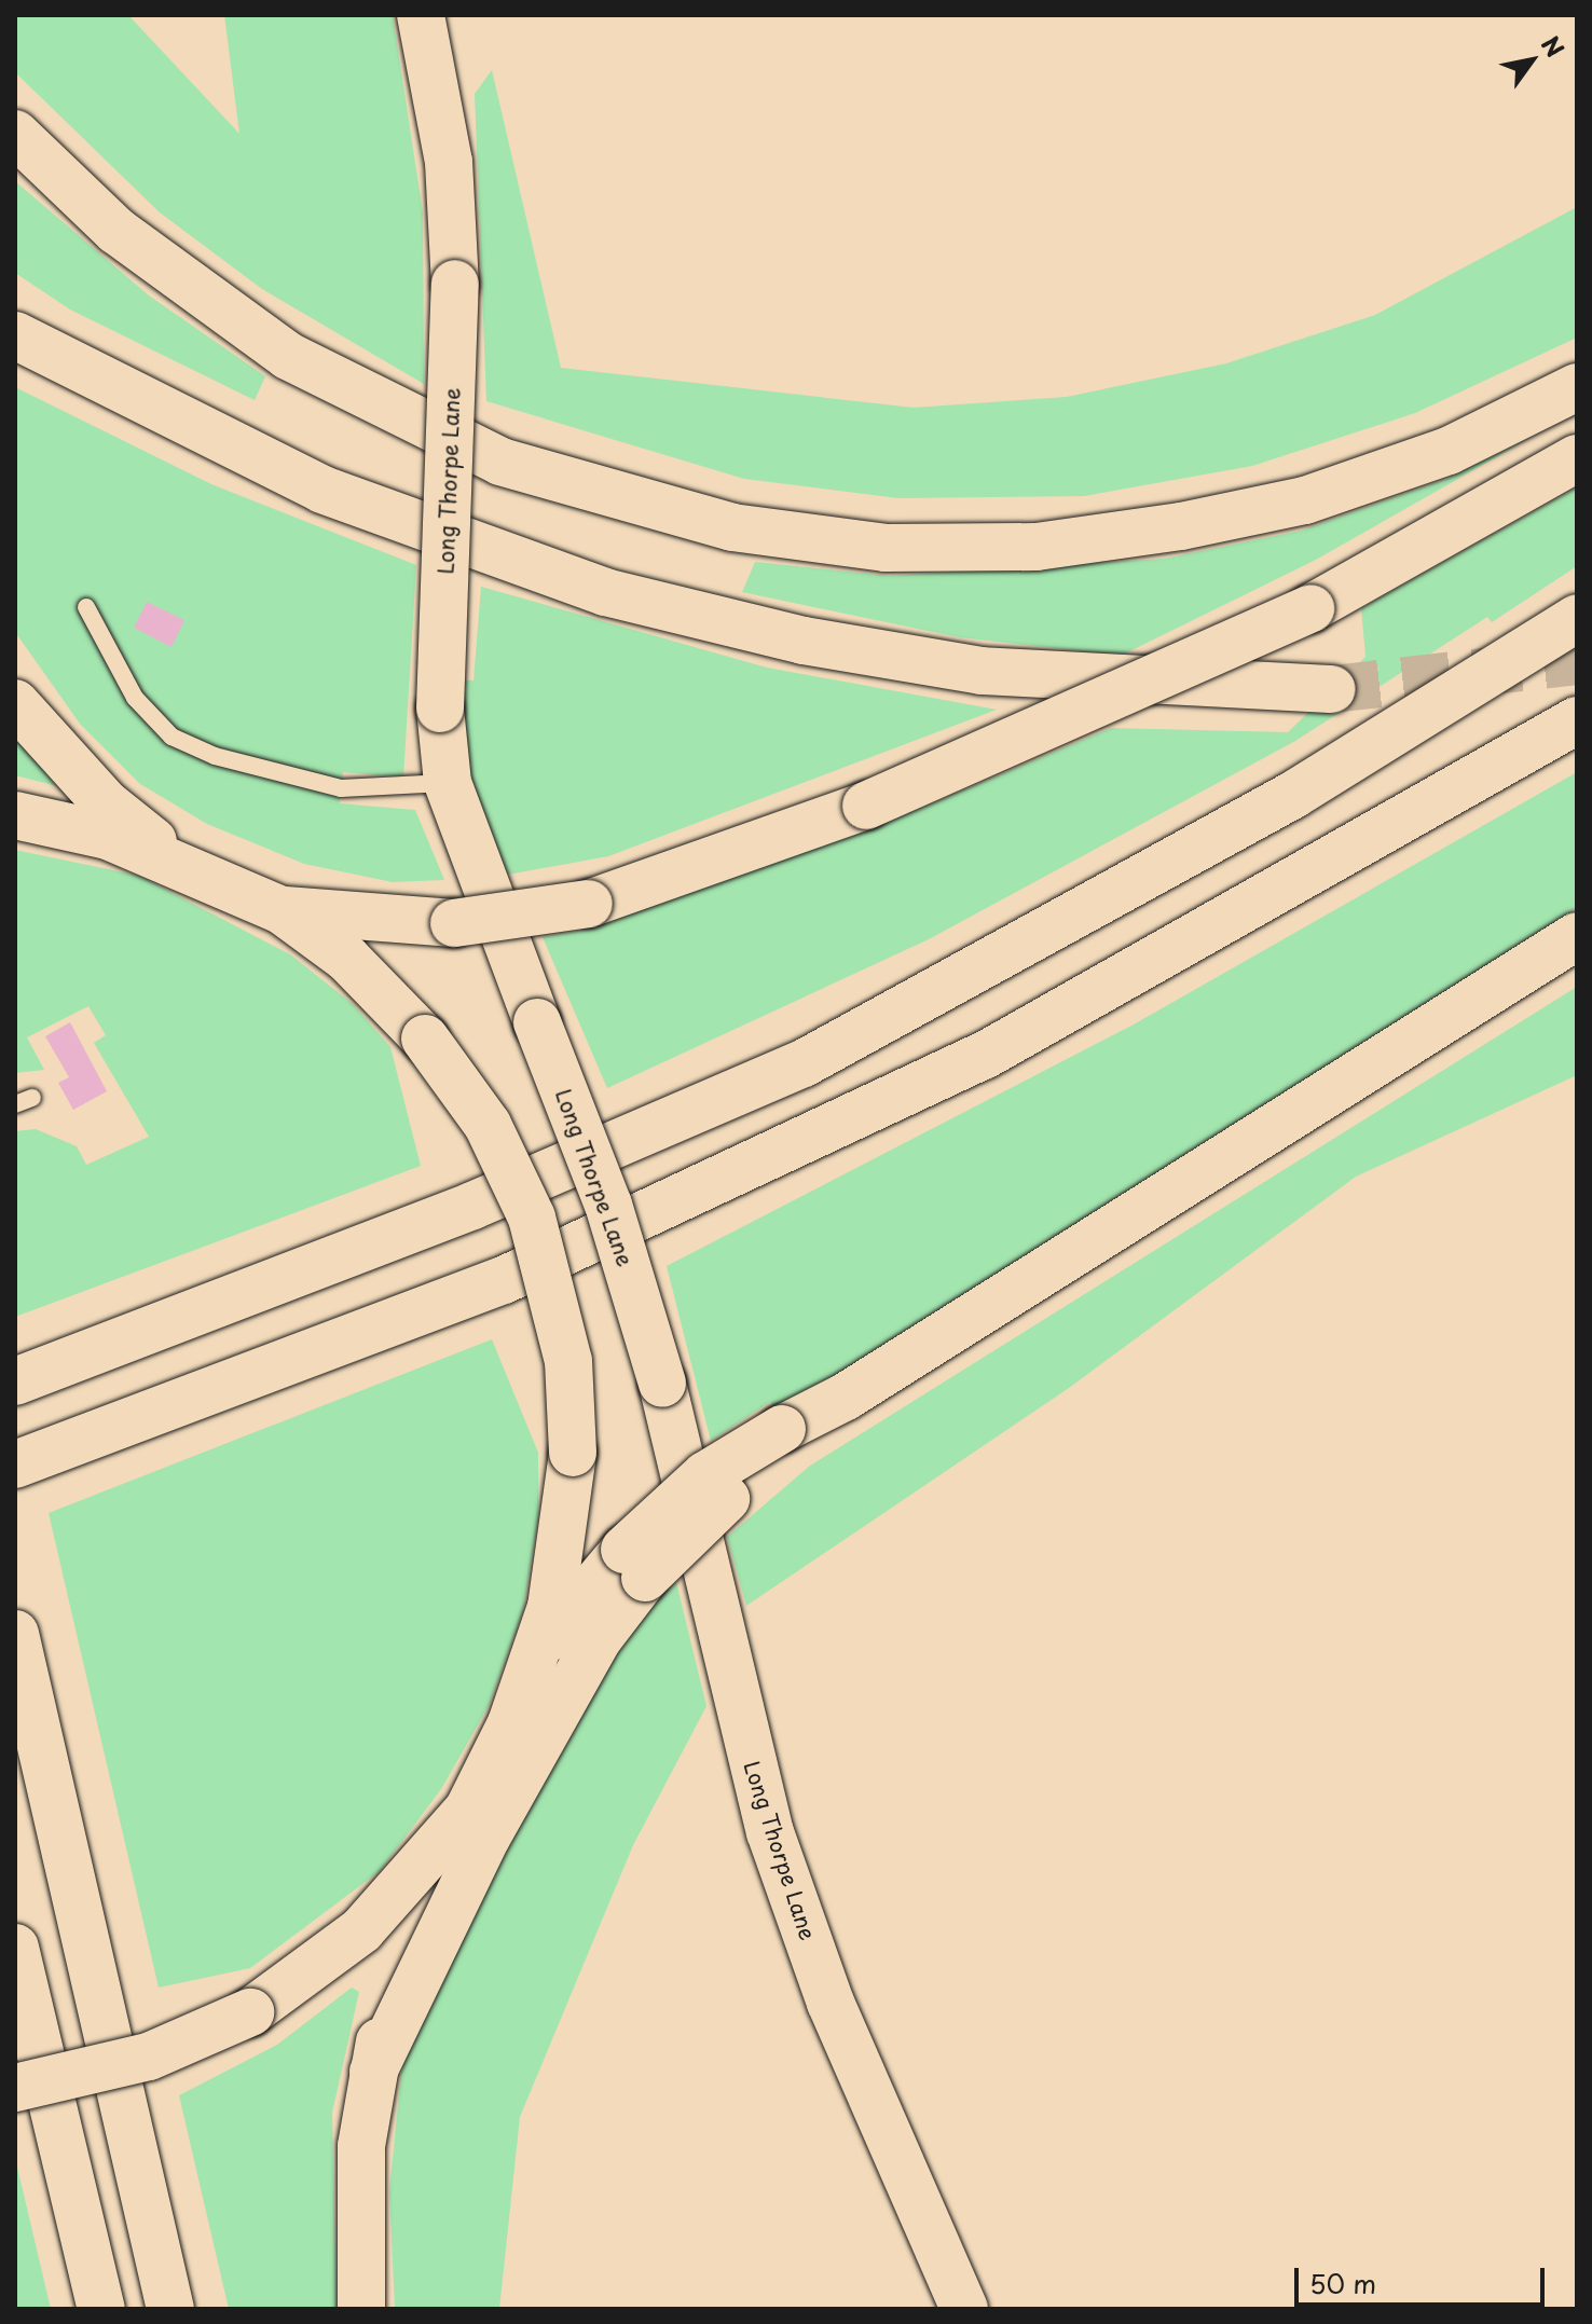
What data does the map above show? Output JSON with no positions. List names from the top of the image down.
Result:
{
  "streets": {
    "main road": ["Long Thorpe Lane"]
  },
  "scale_bar": "50 m",
  "north": "top right"
}
